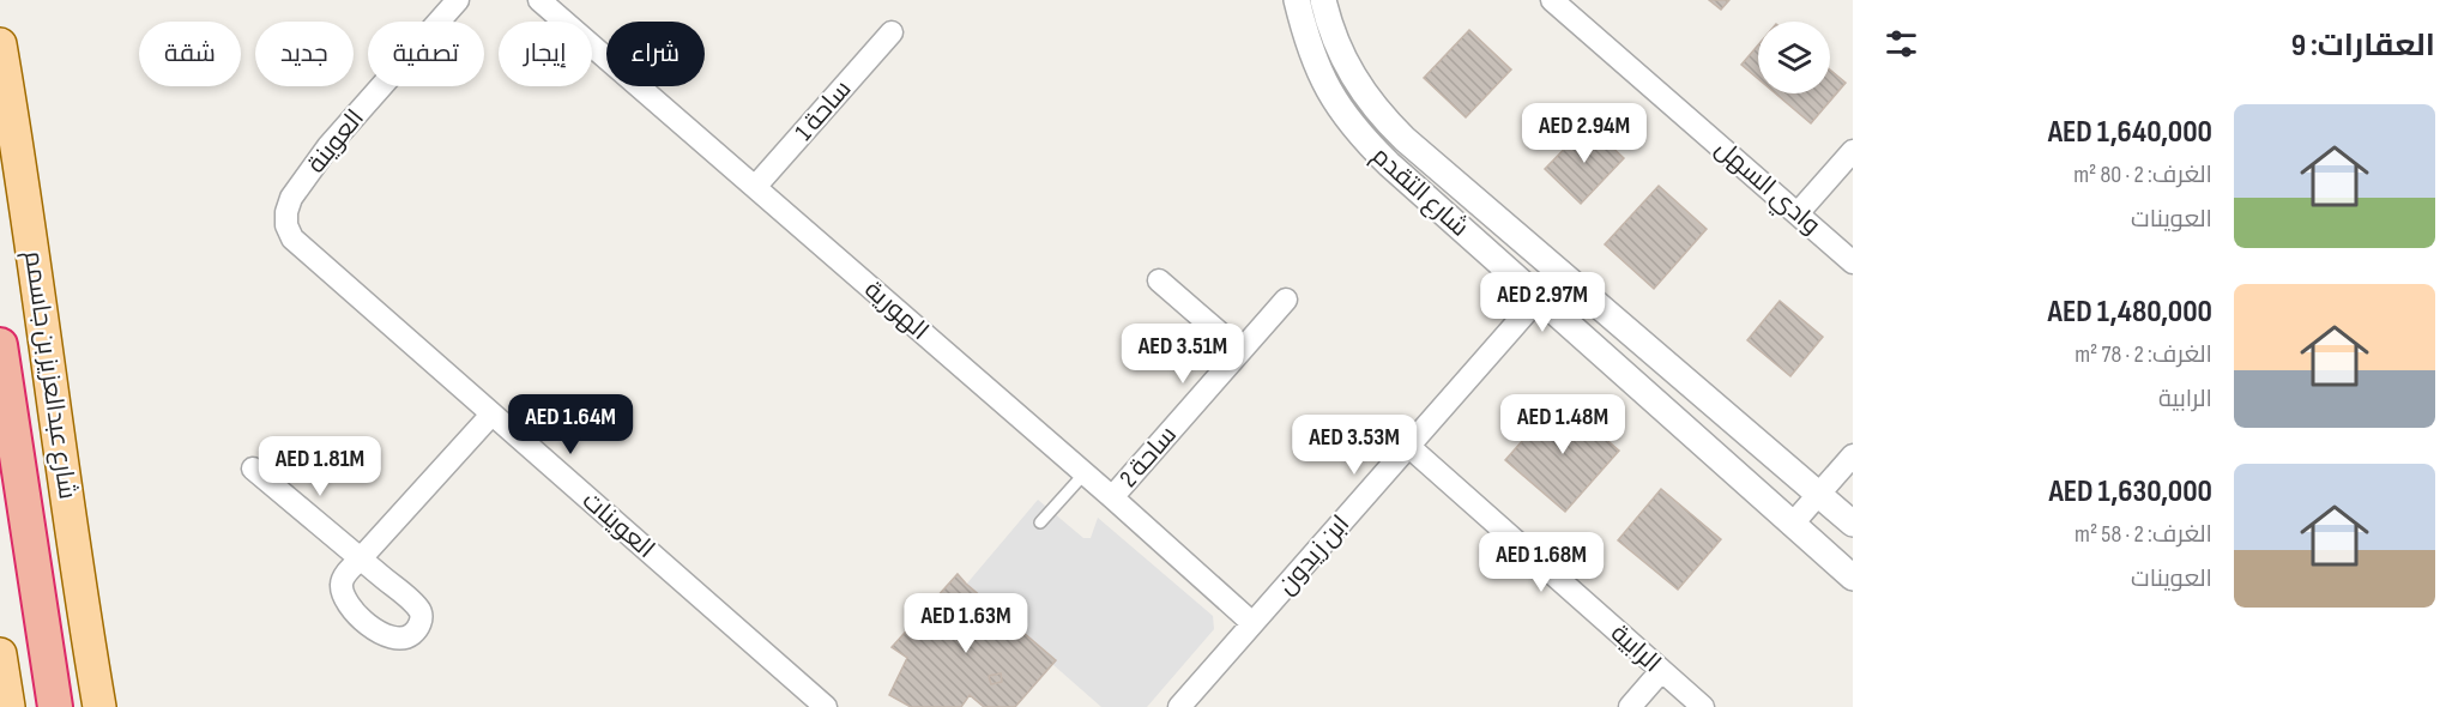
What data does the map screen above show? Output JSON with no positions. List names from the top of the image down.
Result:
{
  "streets": {
    "main road": ["شارع عبدالعزيز بن جاسمم"],
    "street": [
      "ساحة 1",
      "العوينة",
      "وادي السهل",
      "شارع التقدم",
      "الهورية",
      "ساحة 2",
      "العوينات",
      "ابن زيدون",
      "الرابية"
    ]
  },
  "crossings": [
    ["ساحة 1", "الهورية"],
    ["العوينة", "العوينات"],
    ["شارع التقدم", "ابن زيدون"],
    ["الهورية", "ساحة 2"],
    ["الهورية", "ابن زيدون"],
    ["ابن زيدون", "الرابية"]
  ],
  "page": {
    "heading": "العقارات: 9",
    "chip": [
      "شراء",
      "إيجار",
      "تصفية",
      "جديد",
      "شقة"
    ],
    "list": [
      {
        "name": "AED 1,640,000",
        "note": "الغرف: 2 · 80 m² · العوينات"
      },
      {
        "name": "AED 1,480,000",
        "note": "الغرف: 2 · 78 m² · الرابية"
      },
      {
        "name": "AED 1,630,000",
        "note": "الغرف: 2 · 58 m² · العوينات"
      }
    ],
    "price": [
      "AED 2.94M",
      "AED 2.97M",
      "AED 3.51M",
      "AED 1.64M",
      "AED 1.48M",
      "AED 3.53M",
      "AED 1.81M",
      "AED 1.68M",
      "AED 1.63M"
    ]
  }
}
